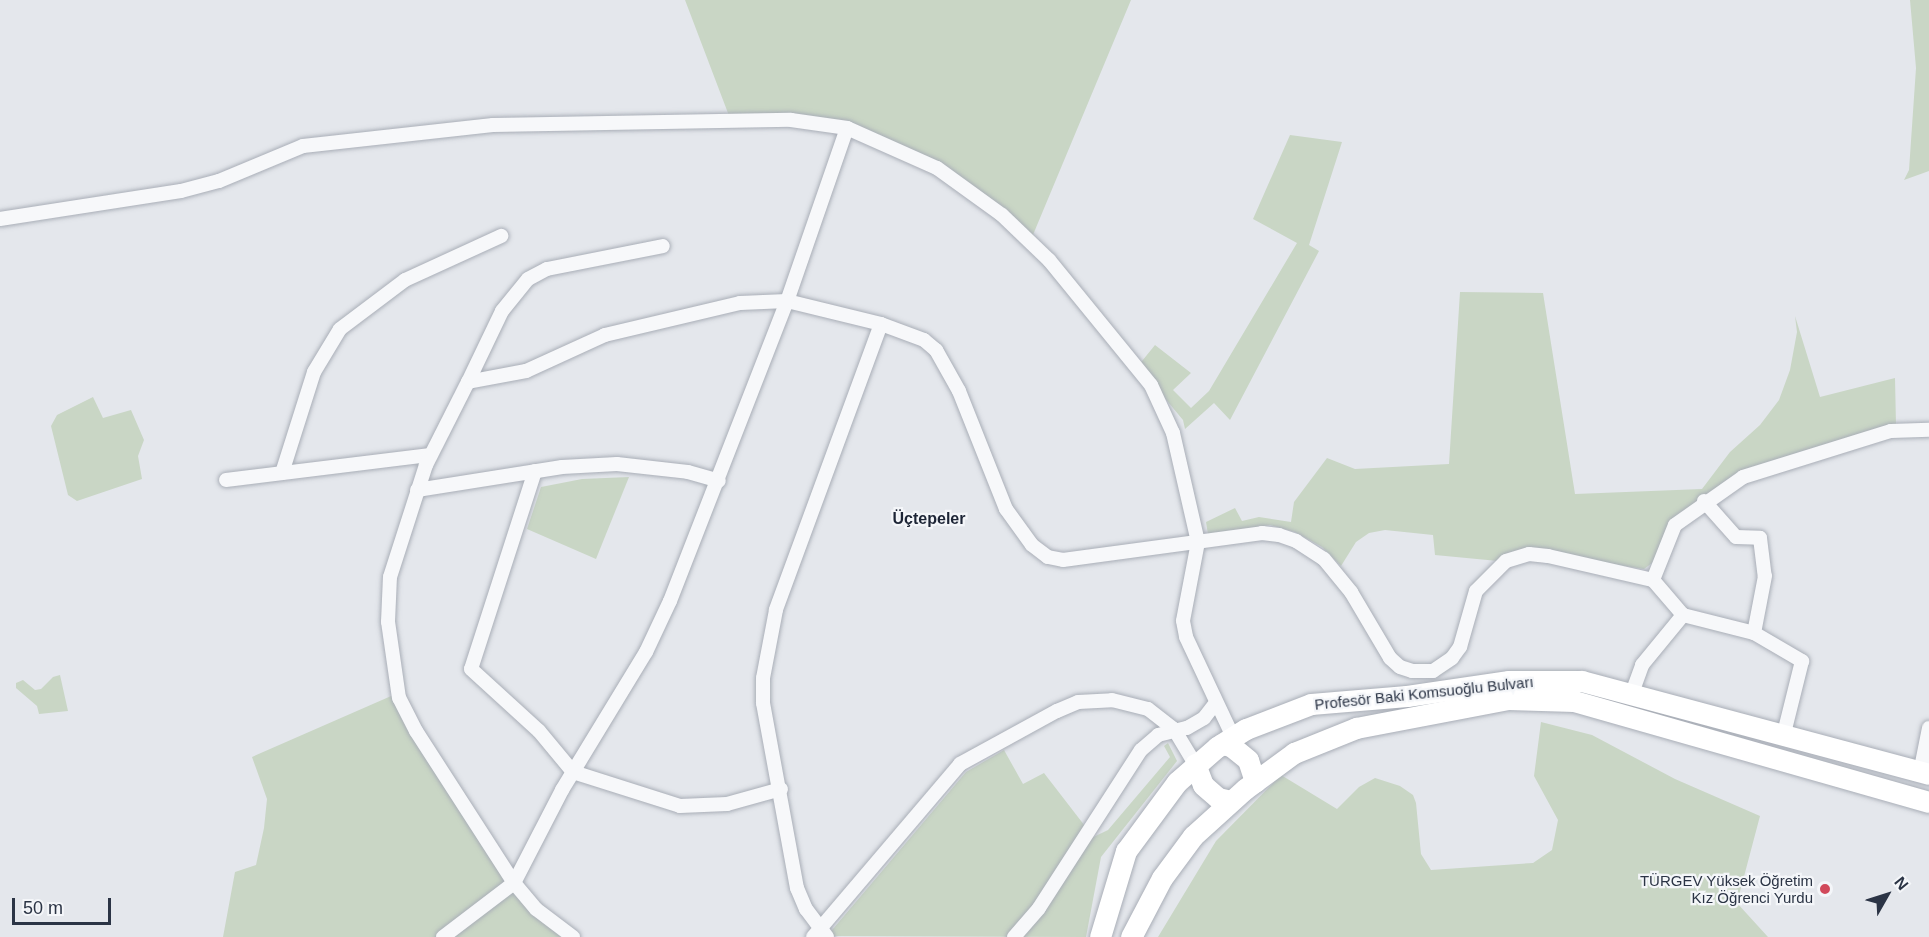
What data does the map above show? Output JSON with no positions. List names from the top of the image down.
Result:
{
  "streets": {
    "main road": ["Profesör Baki Komsuoğlu Bulvarı"]
  },
  "districts": ["Üçtepeler"],
  "places": ["TÜRGEV Yüksek Öğretim Kız Öğrenci Yurdu"],
  "scale_bar": "50 m",
  "north": "top right"
}
